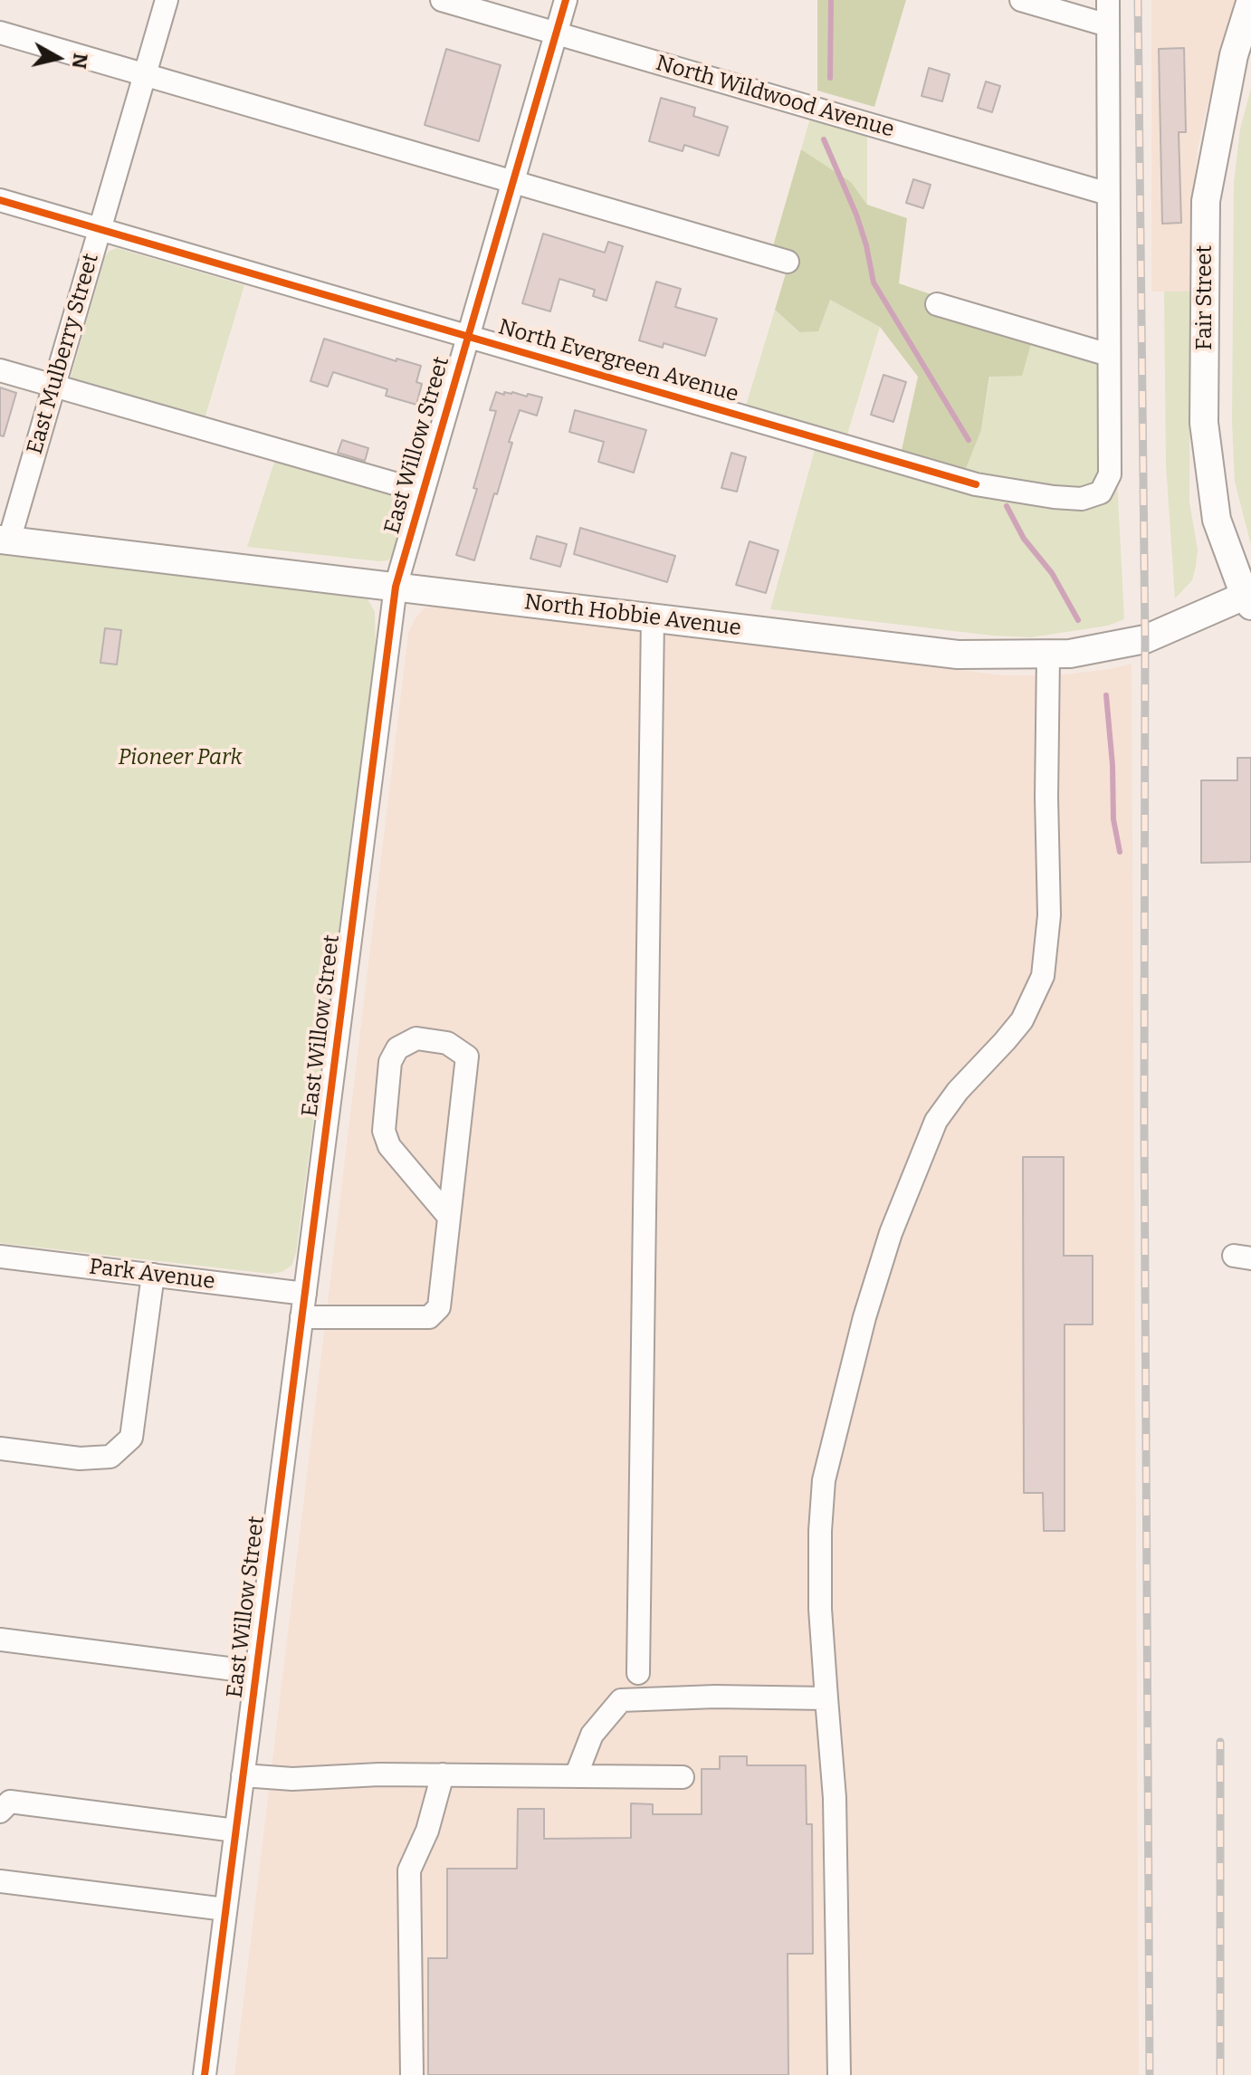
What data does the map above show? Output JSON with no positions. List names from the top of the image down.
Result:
{
  "streets": {
    "main road": ["Fair Street", "North Hobbie Avenue"],
    "street": [
      "North Wildwood Avenue",
      "East Mulberry Street",
      "North Evergreen Avenue",
      "East Willow Street",
      "Park Avenue"
    ]
  },
  "crossings": [
    ["North Wildwood Avenue", "East Willow Street"],
    ["Fair Street", "North Hobbie Avenue"],
    ["East Mulberry Street", "North Evergreen Avenue"],
    ["East Mulberry Street", "North Hobbie Avenue"],
    ["North Evergreen Avenue", "East Willow Street"],
    ["East Willow Street", "North Hobbie Avenue"],
    ["East Willow Street", "Park Avenue"]
  ],
  "parks": ["Pioneer Park"],
  "north": "right"
}
